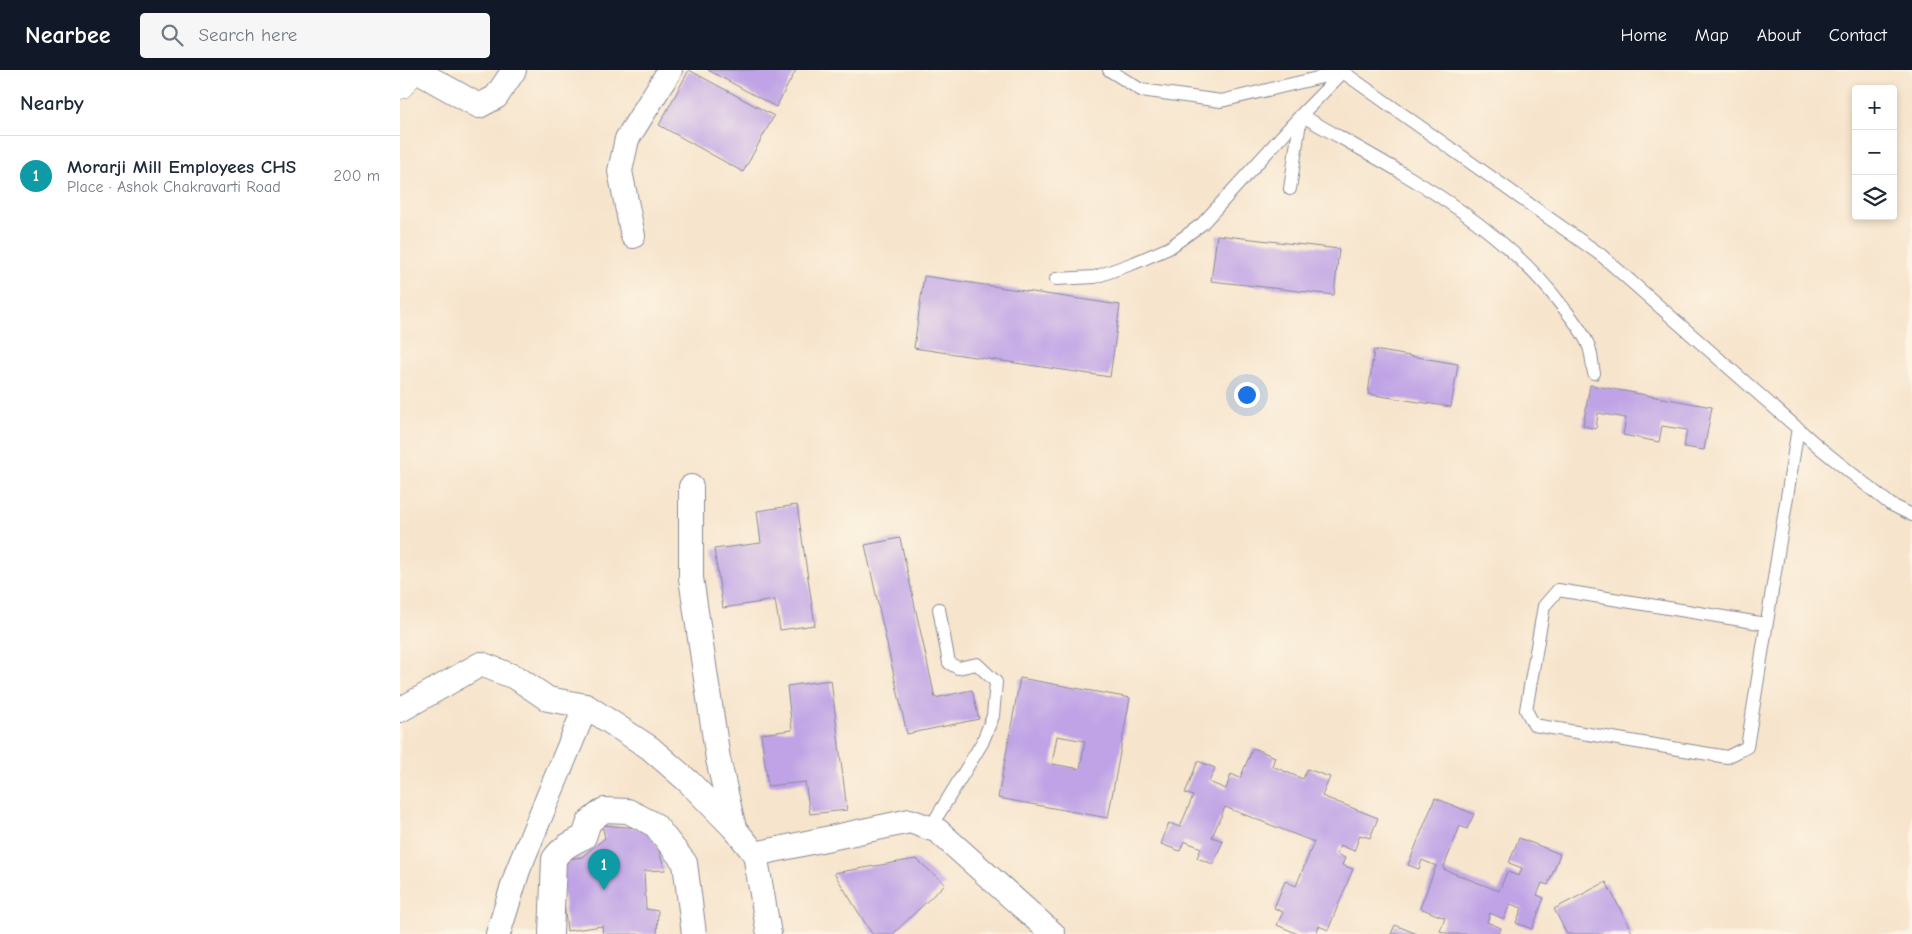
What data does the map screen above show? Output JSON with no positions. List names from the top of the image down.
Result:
{
  "page": {
    "header": "Nearbee",
    "search": "Search here",
    "nav": [
      "Home",
      "Map",
      "About",
      "Contact"
    ],
    "heading": "Nearby",
    "map_buttons": ["+", "−"],
    "list": [
      {
        "mark": "1",
        "name": "Morarji Mill Employees CHS",
        "note": "Place · Ashok Chakravarti Road",
        "value": "200 m"
      }
    ],
    "pins": "1"
  }
}
